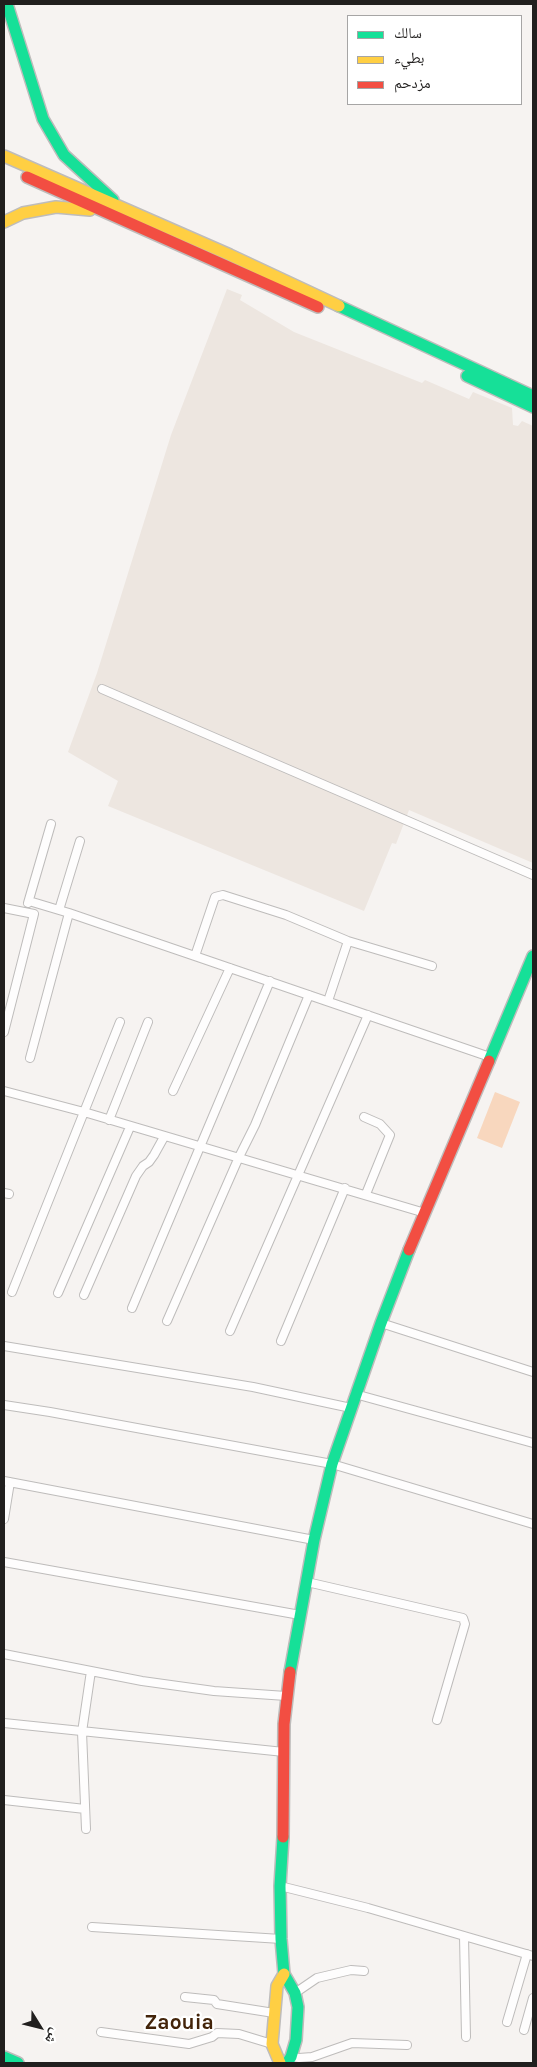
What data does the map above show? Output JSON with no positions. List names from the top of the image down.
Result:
{
  "districts": ["Zaouia"],
  "legend": ["سالك", "بطيء", "مزدحم"],
  "north": "bottom right"
}
